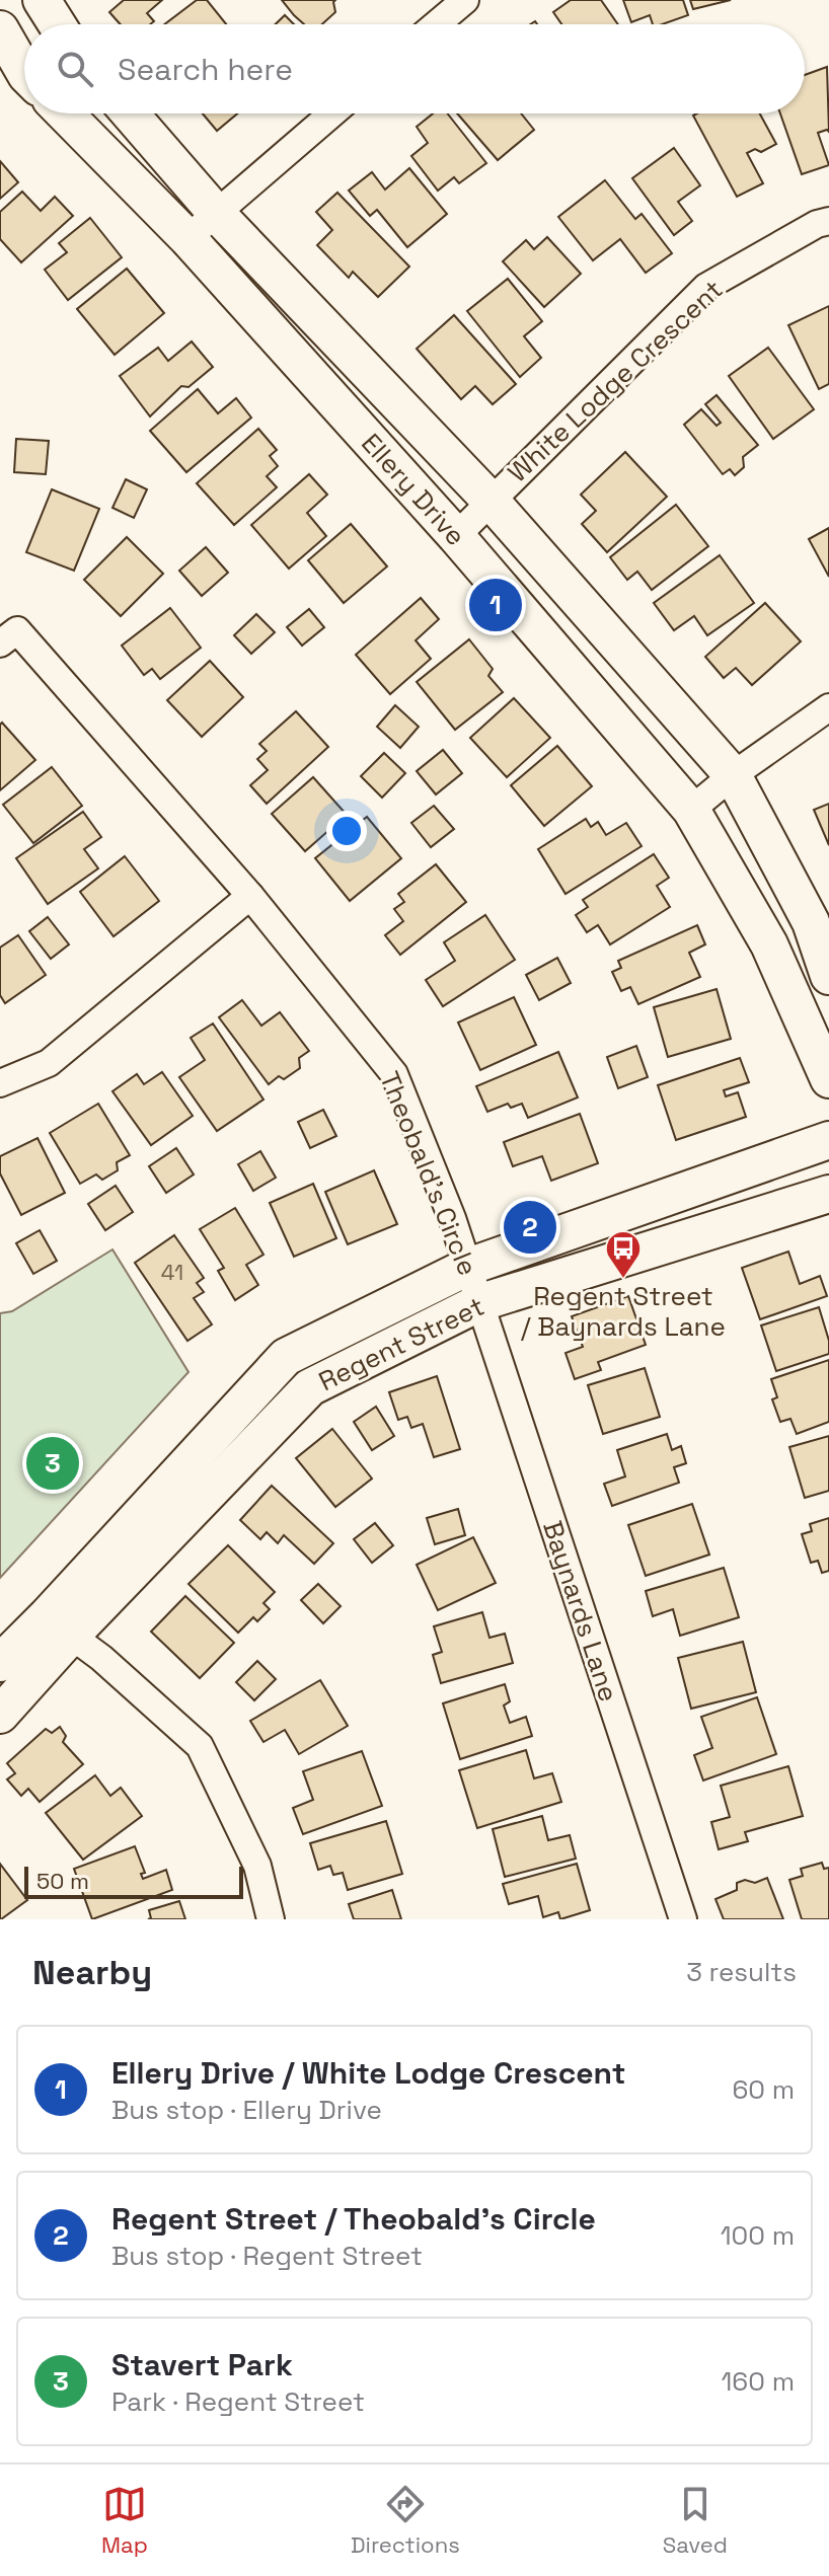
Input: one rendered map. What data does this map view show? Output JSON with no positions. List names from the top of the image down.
{
  "streets": {
    "street": [
      "White Lodge Crescent",
      "Ellery Drive",
      "Theobald's Circle",
      "Regent Street",
      "Baynards Lane"
    ]
  },
  "crossings": [
    ["White Lodge Crescent", "Ellery Drive"],
    ["Theobald's Circle", "Regent Street"],
    ["Theobald's Circle", "Baynards Lane"],
    ["Regent Street", "Baynards Lane"]
  ],
  "places": {
    "bus stop": ["Regent Street / Baynards Lane"]
  },
  "house_numbers": ["41"],
  "scale_bar": "50 m",
  "page": {
    "search": "Search here",
    "pins": ["1", "2", "3"],
    "scale": "50 m",
    "heading": ["Nearby", "3 results"],
    "list": [
      {
        "mark": "1",
        "name": "Ellery Drive / White Lodge Crescent",
        "note": "Bus stop · Ellery Drive",
        "value": "60 m"
      },
      {
        "mark": "2",
        "name": "Regent Street / Theobald's Circle",
        "note": "Bus stop · Regent Street",
        "value": "100 m"
      },
      {
        "mark": "3",
        "name": "Stavert Park",
        "note": "Park · Regent Street",
        "value": "160 m"
      }
    ],
    "nav": ["Map", "Directions", "Saved"]
  }
}
